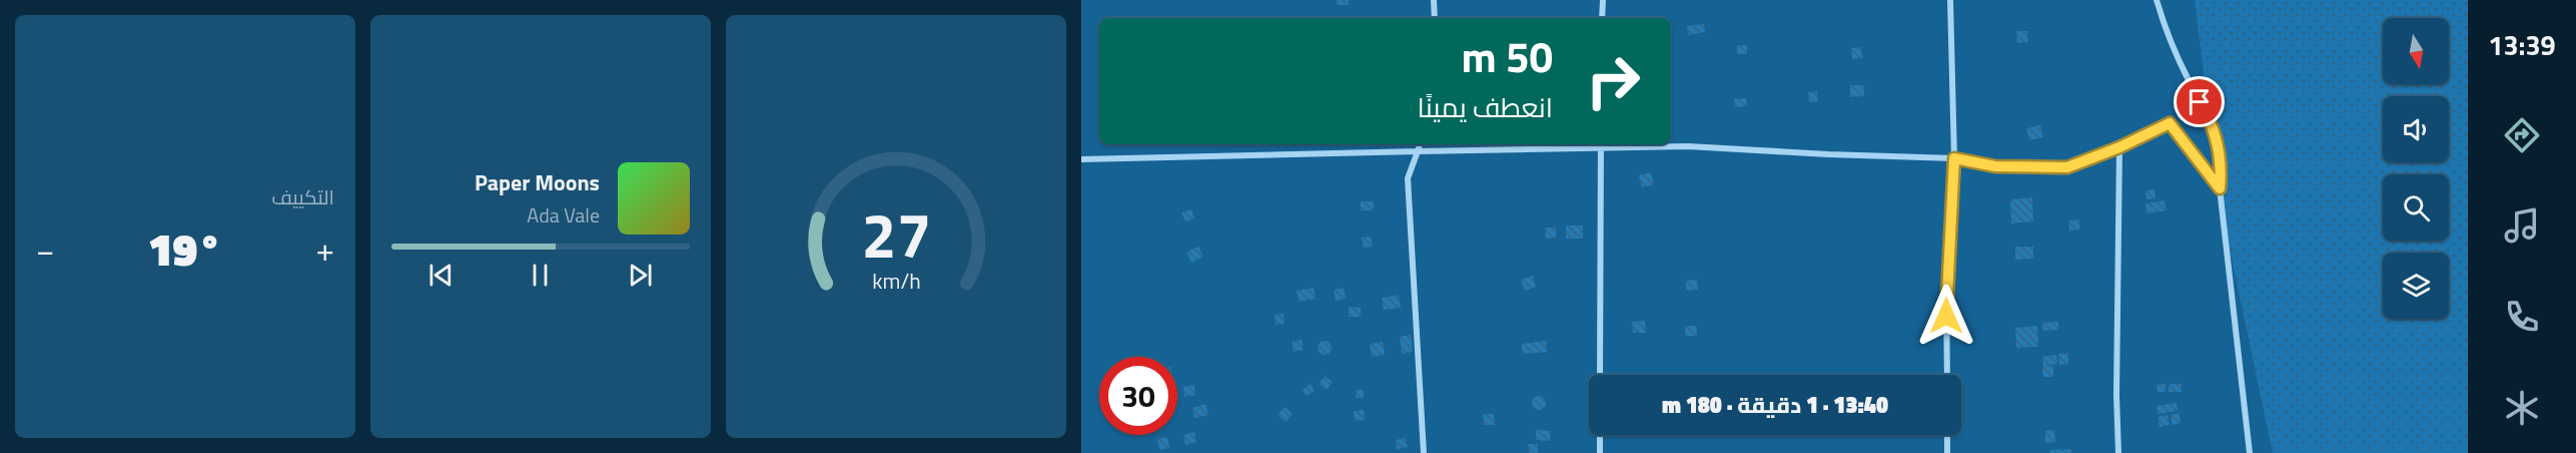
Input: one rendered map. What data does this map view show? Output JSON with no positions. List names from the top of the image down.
{
  "north": "bottom",
  "page": {
    "tabs": "13:39",
    "tile": "التكييف",
    "turn": ["50 m", "انعطف يمينًا"],
    "song": ["Paper Moons", "Ada Vale"],
    "heat": ["−", "19°", "+"],
    "limit": "30",
    "trip": "13:40 · 1 دقيقة · 180 m",
    "gauge": ["27", "km/h"]
  }
}
